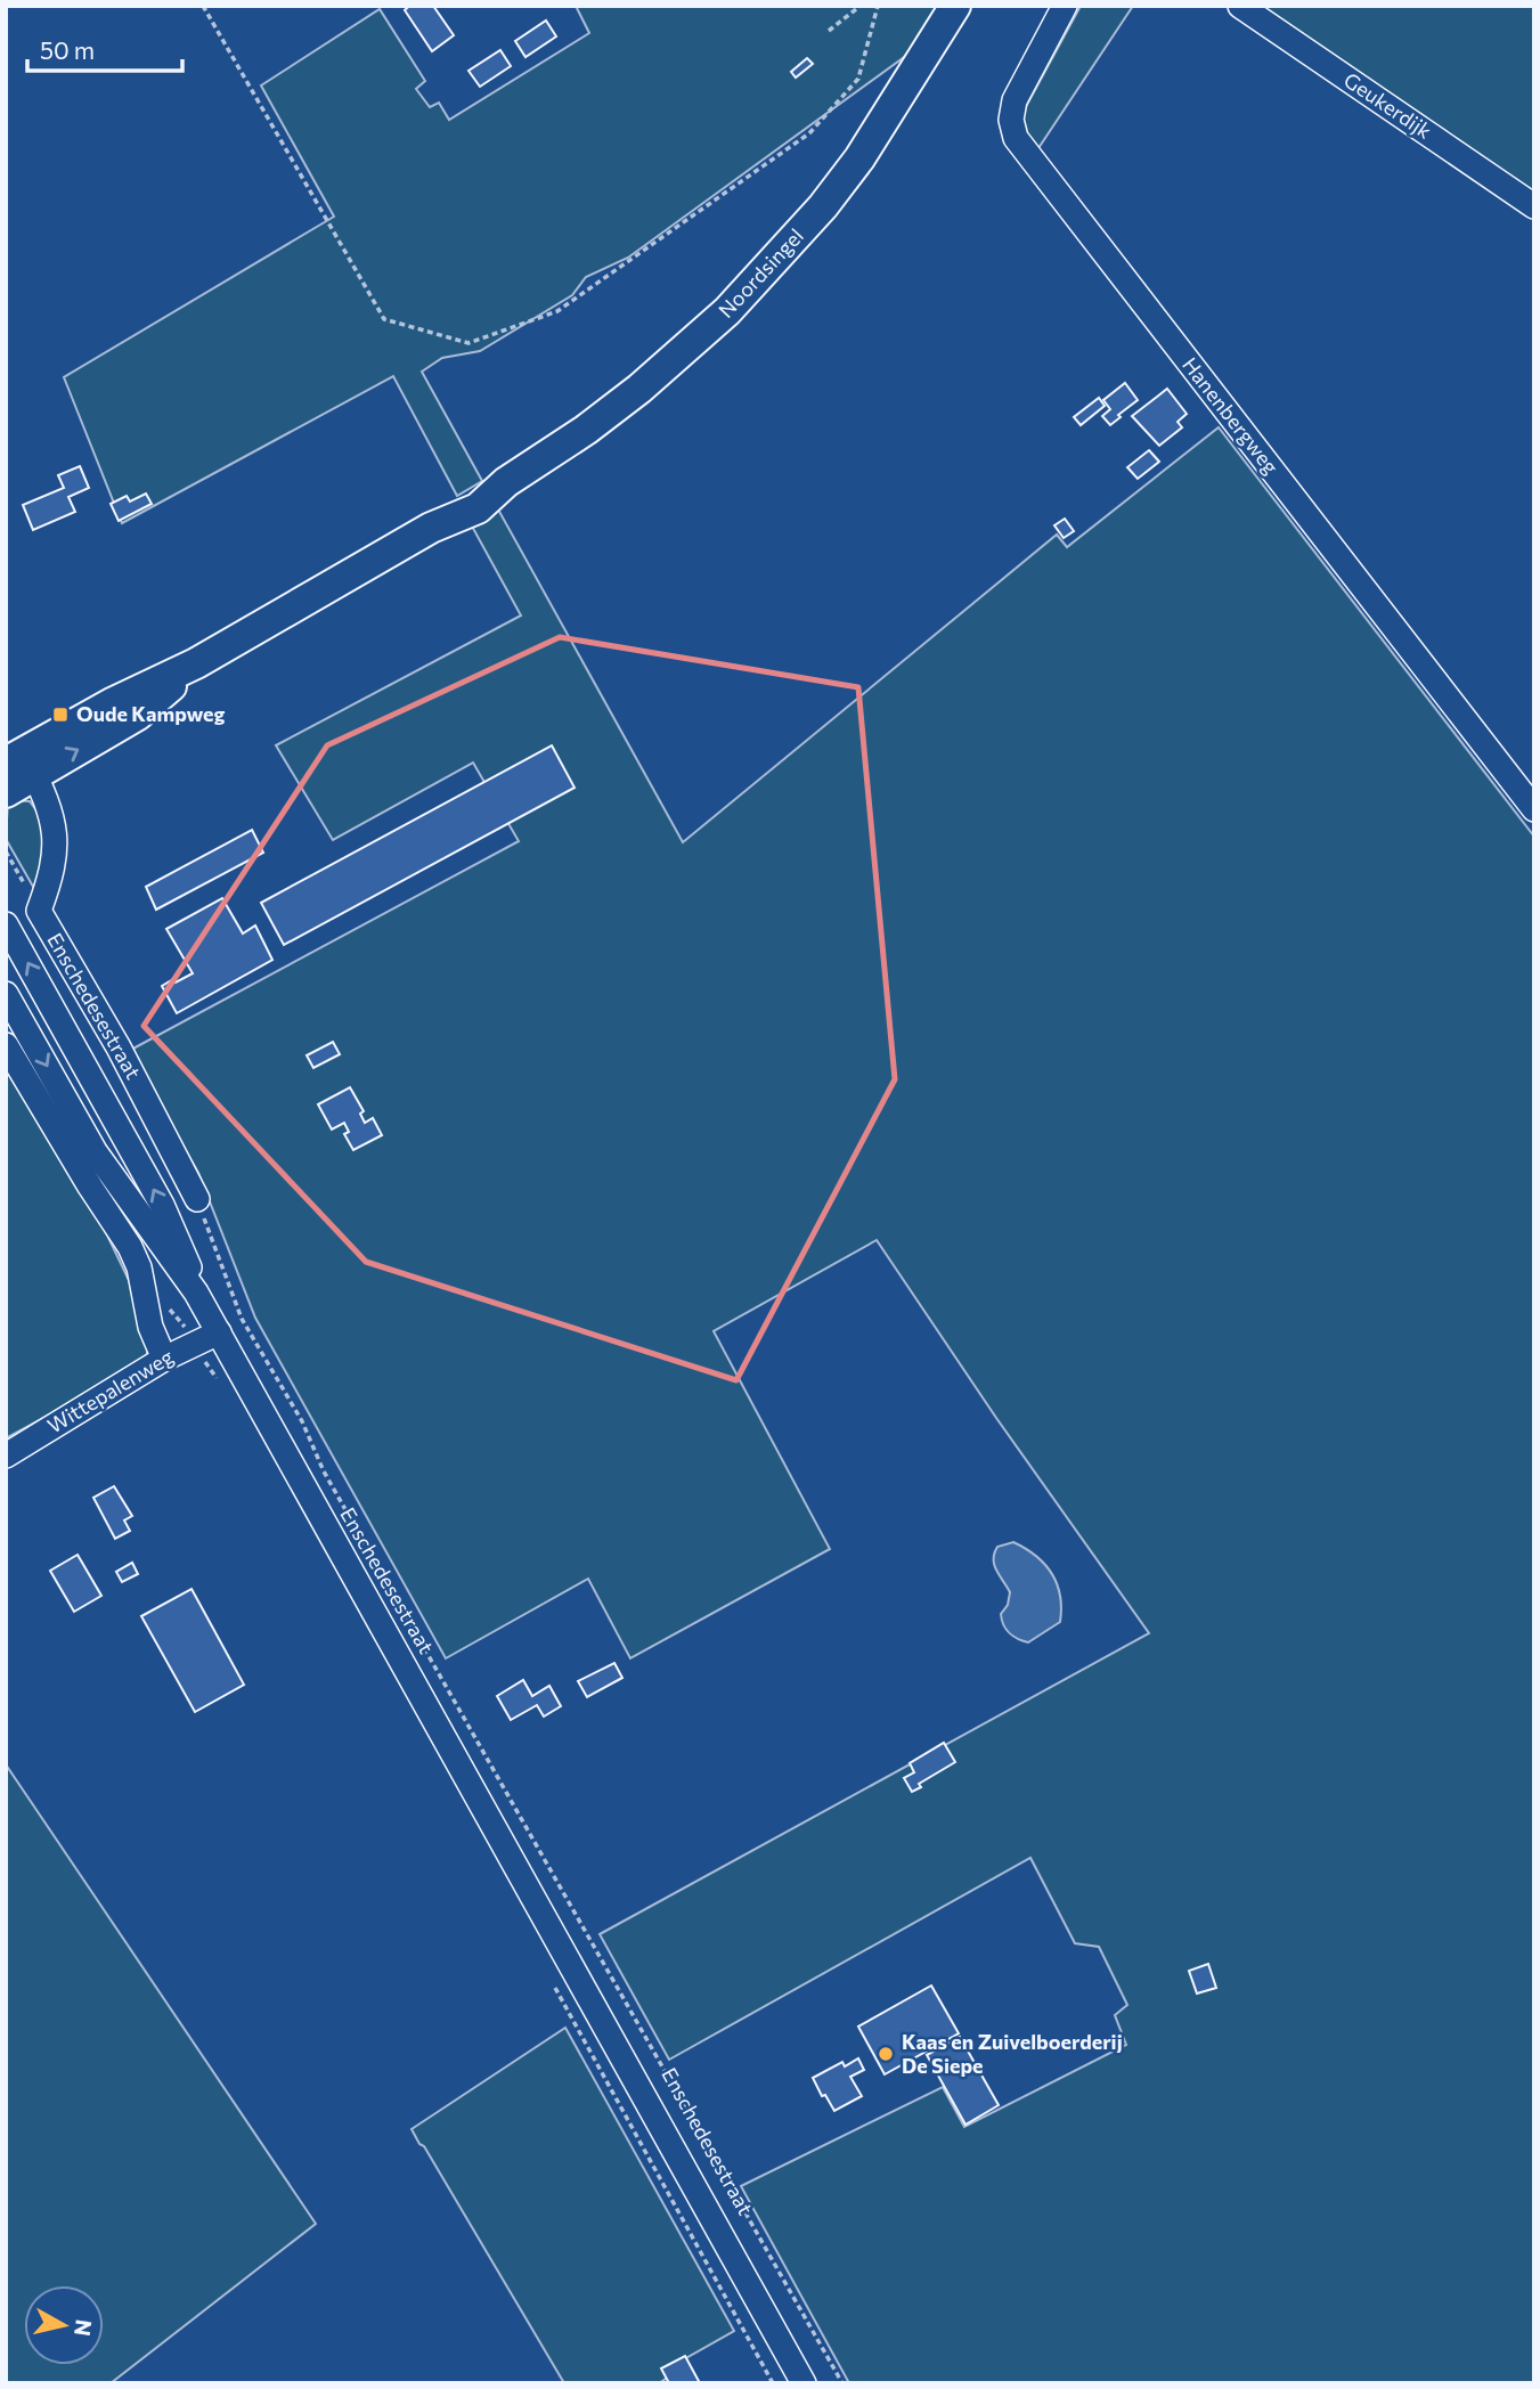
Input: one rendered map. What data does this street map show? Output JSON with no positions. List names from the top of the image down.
{
  "streets": {
    "main road": ["Noordsingel"],
    "street": [
      "Geukerdijk",
      "Hanenbergweg",
      "Enschedesestraat",
      "Wittepalenweg"
    ]
  },
  "crossings": [
    ["Noordsingel", "Enschedesestraat"],
    ["Enschedesestraat", "Wittepalenweg"]
  ],
  "places": {
    "transit": ["Oude Kampweg"],
    "other": ["Kaas en Zuivelboerderij De Siepe"]
  },
  "scale_bar": "50 m",
  "north": "right"
}
